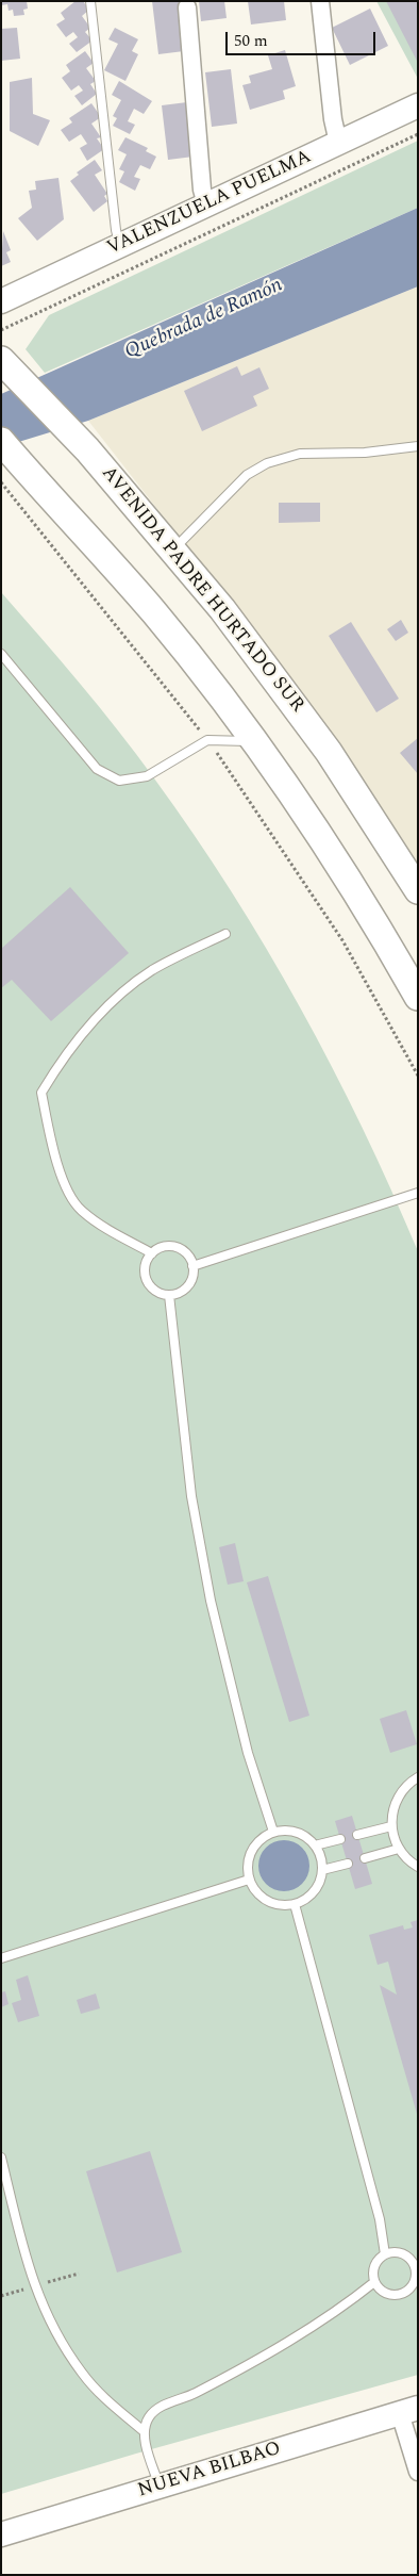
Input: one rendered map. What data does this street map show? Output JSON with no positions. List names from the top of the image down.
{
  "streets": {
    "main road": ["VALENZUELA PUELMA", "AVENIDA PADRE HURTADO SUR", "NUEVA BILBAO"]
  },
  "water": ["Quebrada de Ramón"],
  "scale_bar": "50 m"
}
